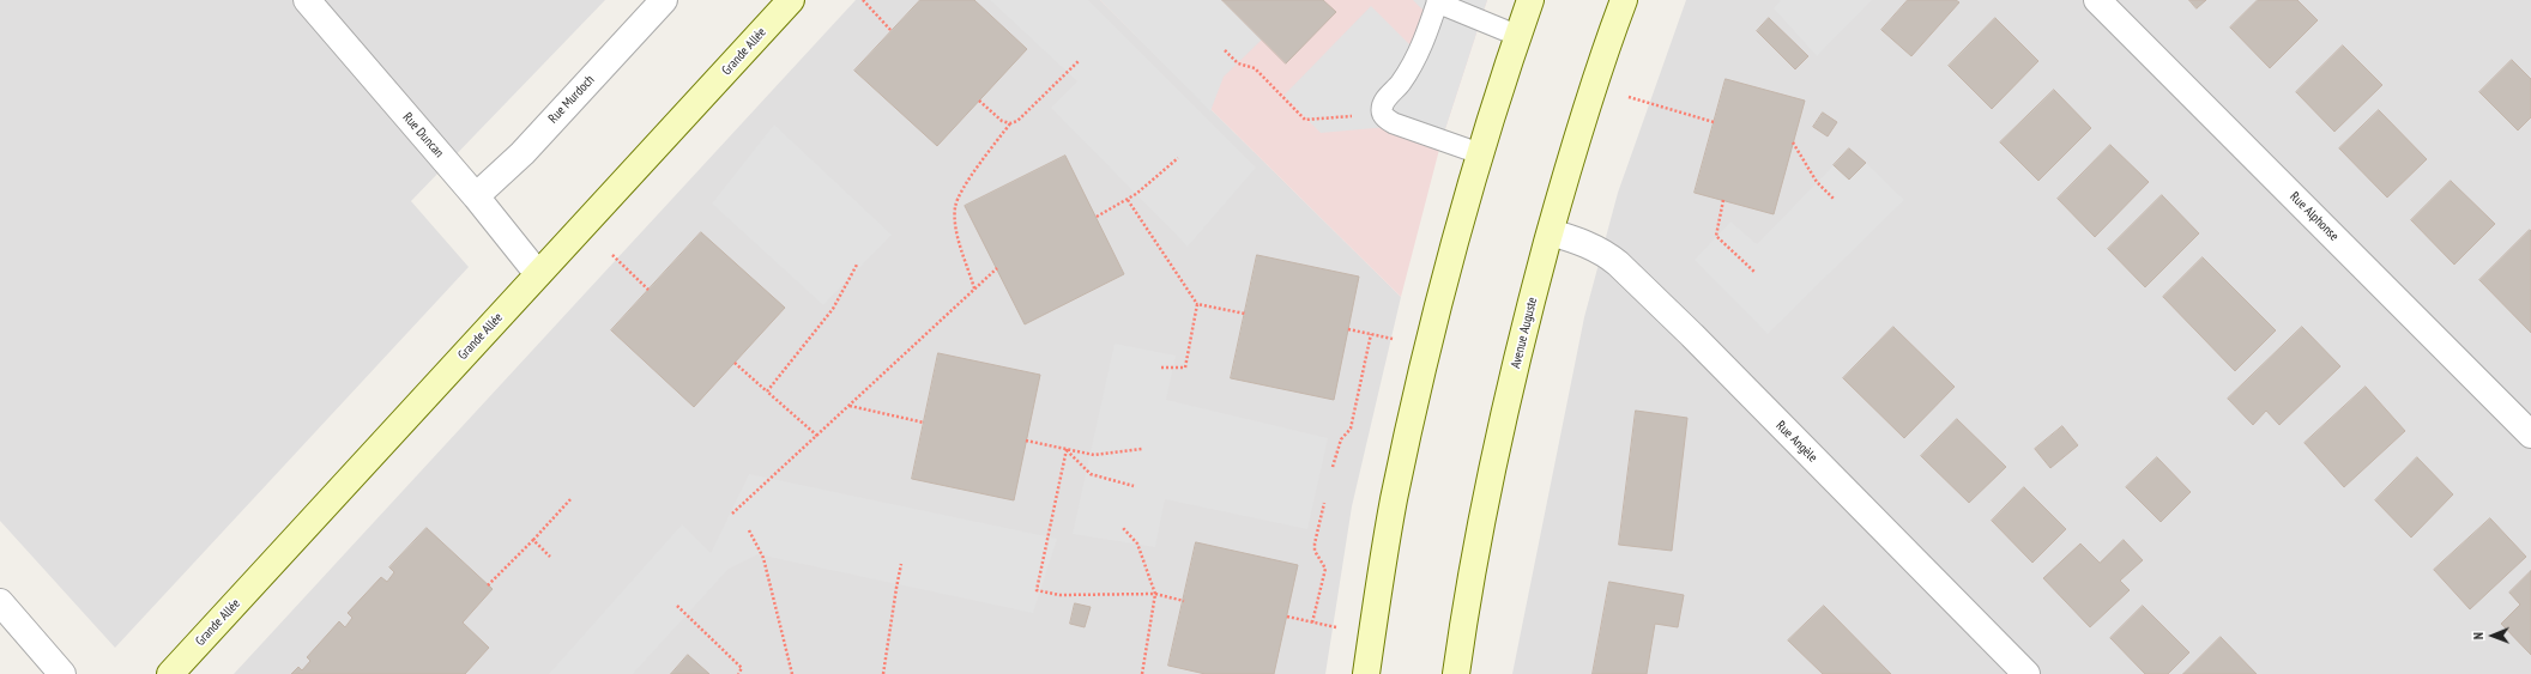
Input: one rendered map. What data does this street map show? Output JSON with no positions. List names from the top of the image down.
{
  "streets": {
    "main road": ["Grande Allée", "Avenue Auguste"],
    "street": [
      "Rue Murdoch",
      "Rue Duncan",
      "Rue Alphonse",
      "Rue Angèle"
    ]
  },
  "crossings": [
    ["Grande Allée", "Rue Duncan"],
    ["Rue Murdoch", "Rue Duncan"],
    ["Avenue Auguste", "Rue Angèle"]
  ],
  "north": "left"
}
